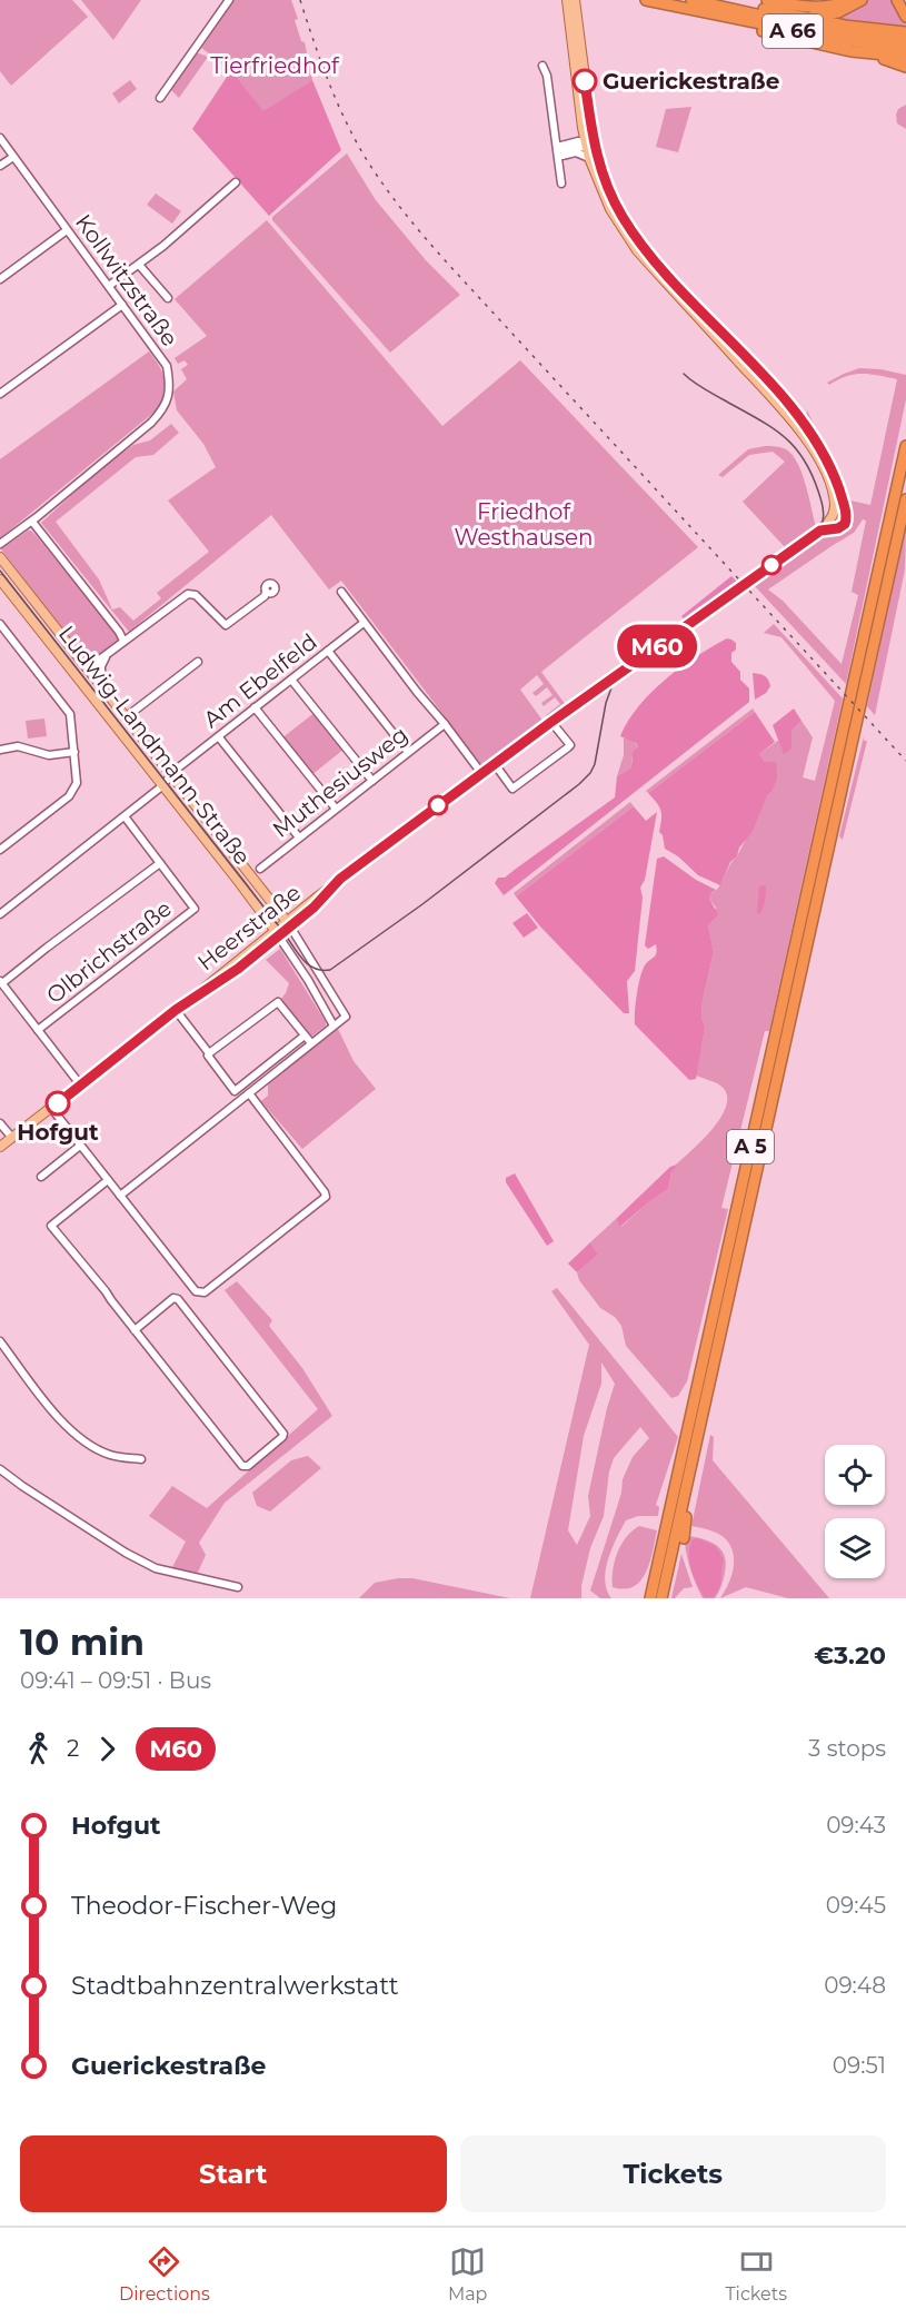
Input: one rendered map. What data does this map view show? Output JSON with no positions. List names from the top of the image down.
{
  "streets": {
    "highway": ["A 66", "A 5"],
    "main road": ["Ludwig-Landmann-Straße", "Heerstraße"],
    "street": [
      "Kollwitzstraße",
      "Am Ebelfeld",
      "Muthesiusweg",
      "Olbrichstraße"
    ]
  },
  "crossings": [
    ["Am Ebelfeld", "Ludwig-Landmann-Straße"],
    ["Am Ebelfeld", "Olbrichstraße"],
    ["Ludwig-Landmann-Straße", "Muthesiusweg"],
    ["Ludwig-Landmann-Straße", "Heerstraße"]
  ],
  "parks": ["Tierfriedhof", "Friedhof Westhausen"],
  "places": ["Guerickestraße", "Hofgut"],
  "lines": ["bus line M60"],
  "page": {
    "on_map": "M60",
    "heading": ["10 min", "09:41 – 09:51 · Bus", "€3.20"],
    "legs": ["2", "M60", "3 stops"],
    "list": [
      {
        "name": "Hofgut",
        "value": "09:43"
      },
      {
        "name": "Theodor-Fischer-Weg",
        "value": "09:45"
      },
      {
        "name": "Stadtbahnzentralwerkstatt",
        "value": "09:48"
      },
      {
        "name": "Guerickestraße",
        "value": "09:51"
      }
    ],
    "buttons": ["Start", "Tickets"],
    "tabs": ["Directions", "Map", "Tickets"]
  }
}
